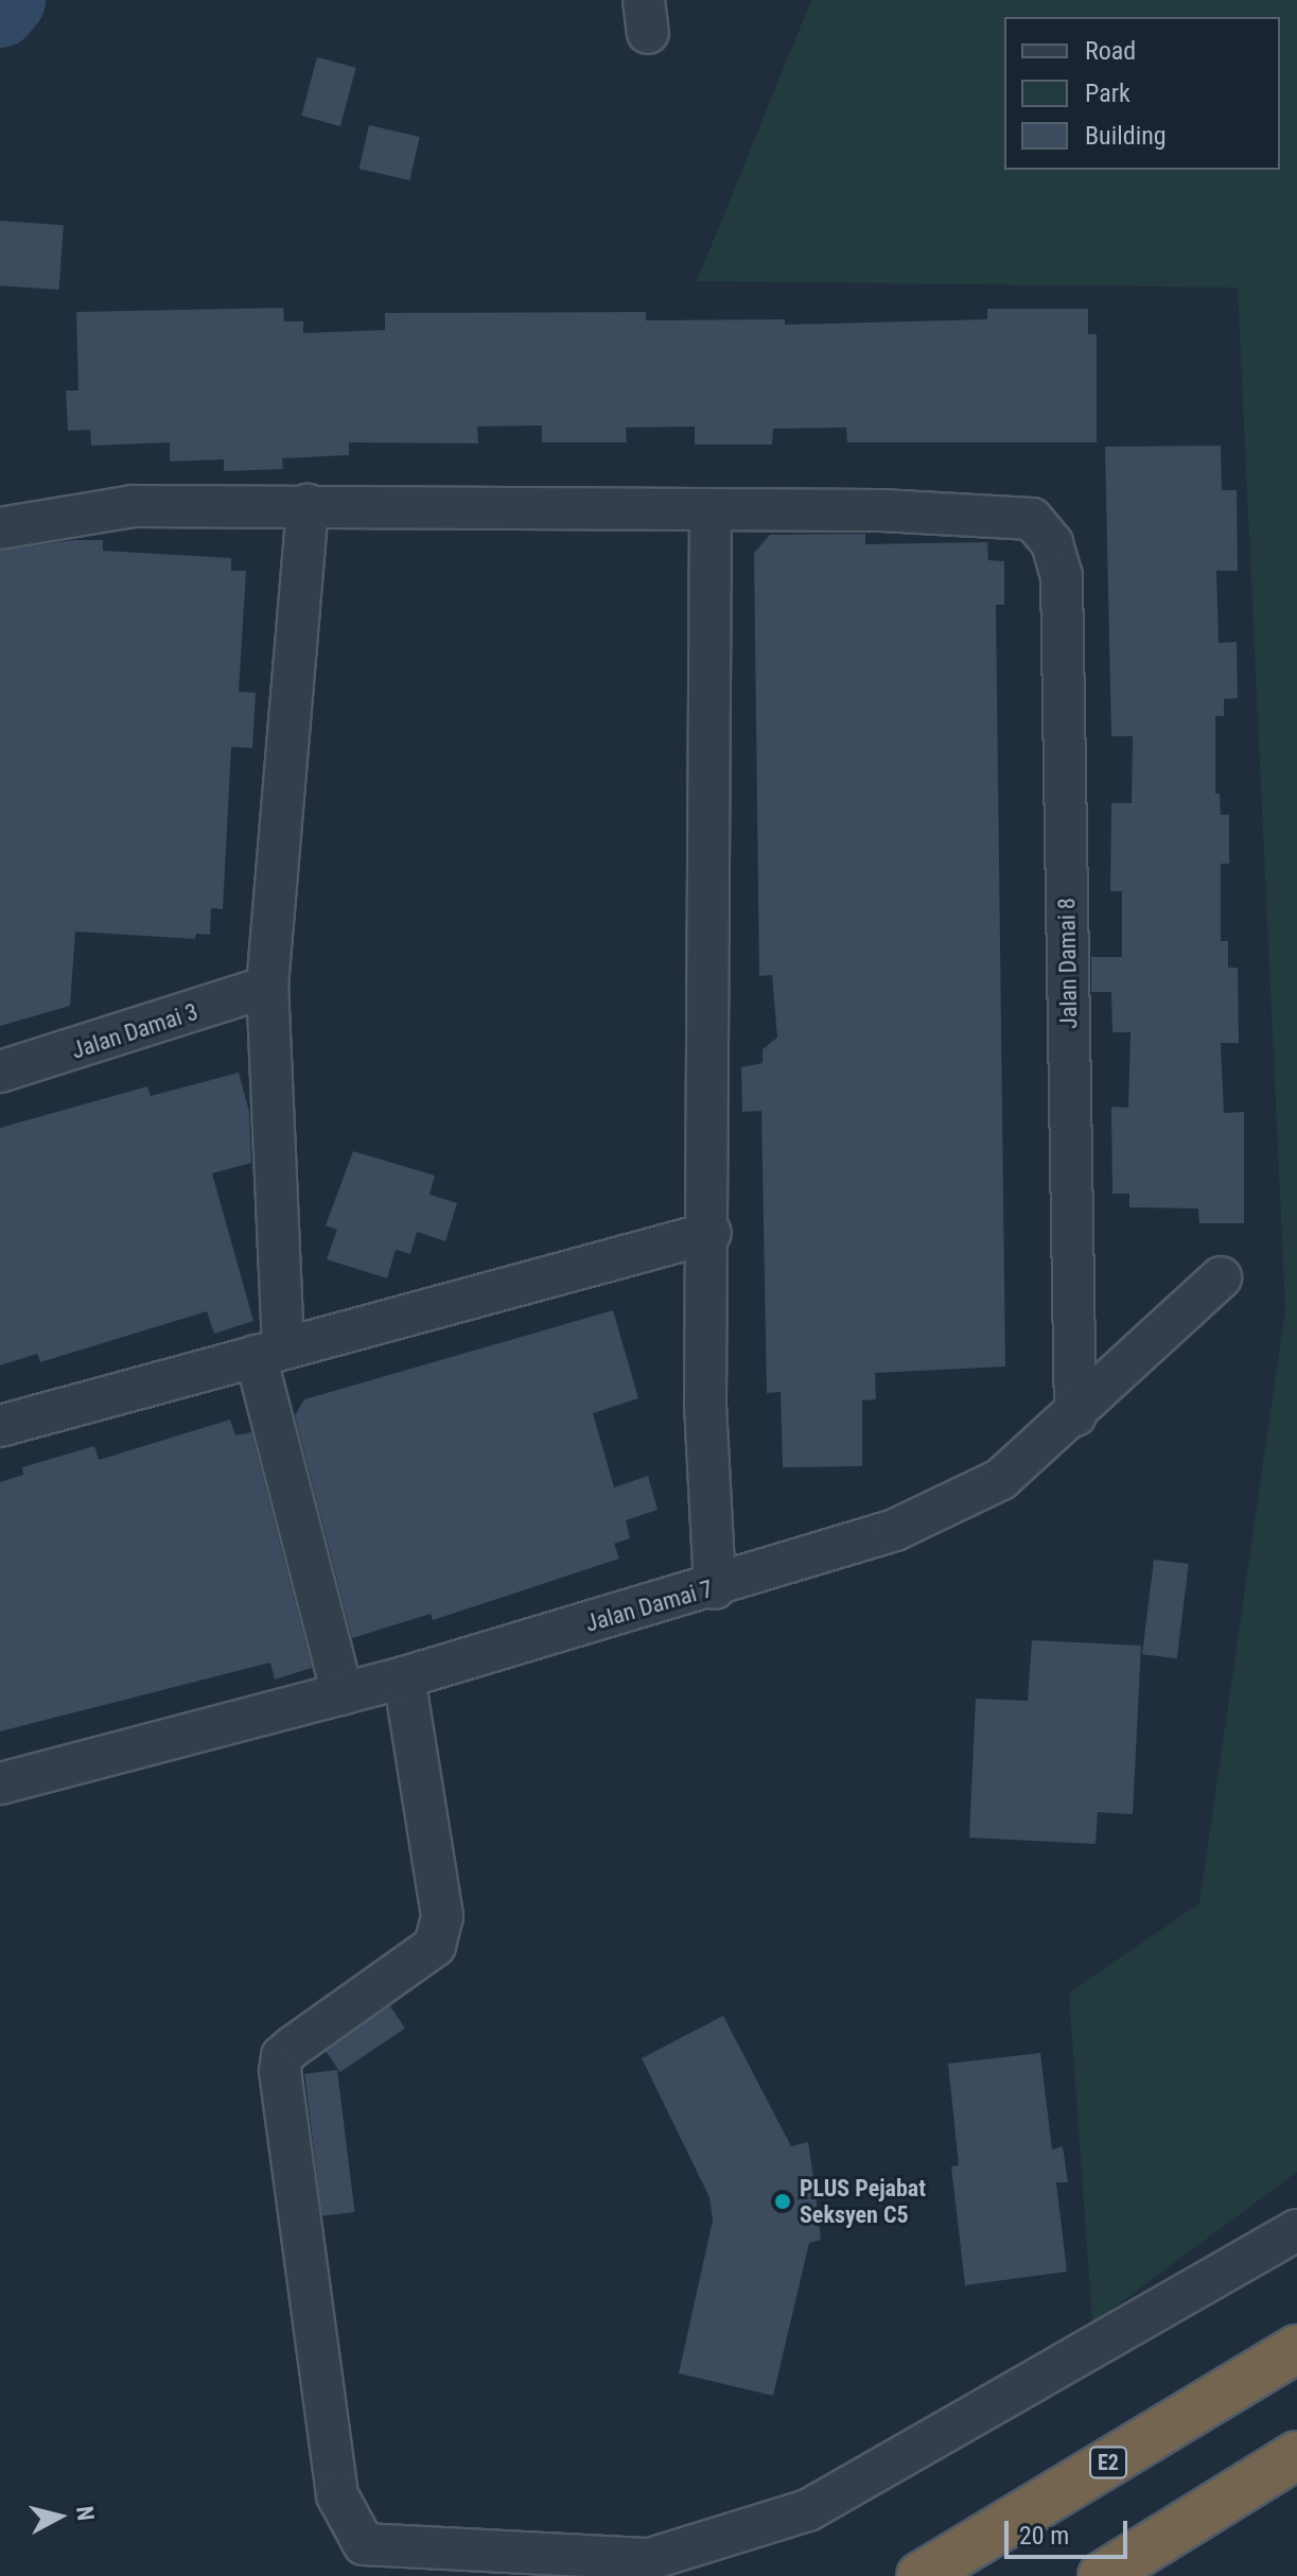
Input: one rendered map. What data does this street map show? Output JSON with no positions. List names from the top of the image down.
{
  "streets": {
    "highway": ["E2"],
    "street": ["Jalan Damai 8", "Jalan Damai 3", "Jalan Damai 7"]
  },
  "crossings": [
    ["Jalan Damai 8", "Jalan Damai 7"]
  ],
  "places": ["PLUS Pejabat Seksyen C5"],
  "legend": ["Road", "Park", "Building"],
  "scale_bar": "20 m",
  "north": "right"
}
